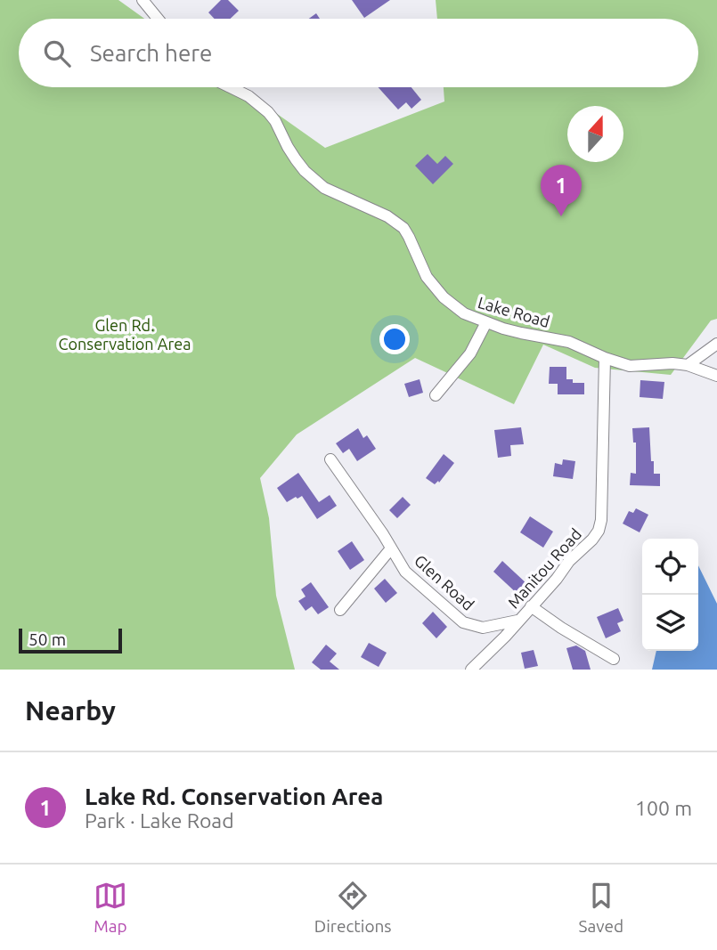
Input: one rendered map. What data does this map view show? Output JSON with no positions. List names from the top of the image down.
{
  "streets": {
    "street": ["Lake Road", "Manitou Road", "Glen Road"]
  },
  "crossings": [
    ["Lake Road", "Manitou Road"],
    ["Manitou Road", "Glen Road"]
  ],
  "parks": ["Glen Rd. Conservation Area"],
  "scale_bar": "50 m",
  "north": "top",
  "page": {
    "search": "Search here",
    "pins": "1",
    "scale": "50 m",
    "heading": "Nearby",
    "list": [
      {
        "mark": "1",
        "name": "Lake Rd. Conservation Area",
        "note": "Park · Lake Road",
        "value": "100 m"
      }
    ],
    "nav": ["Map", "Directions", "Saved"]
  }
}
